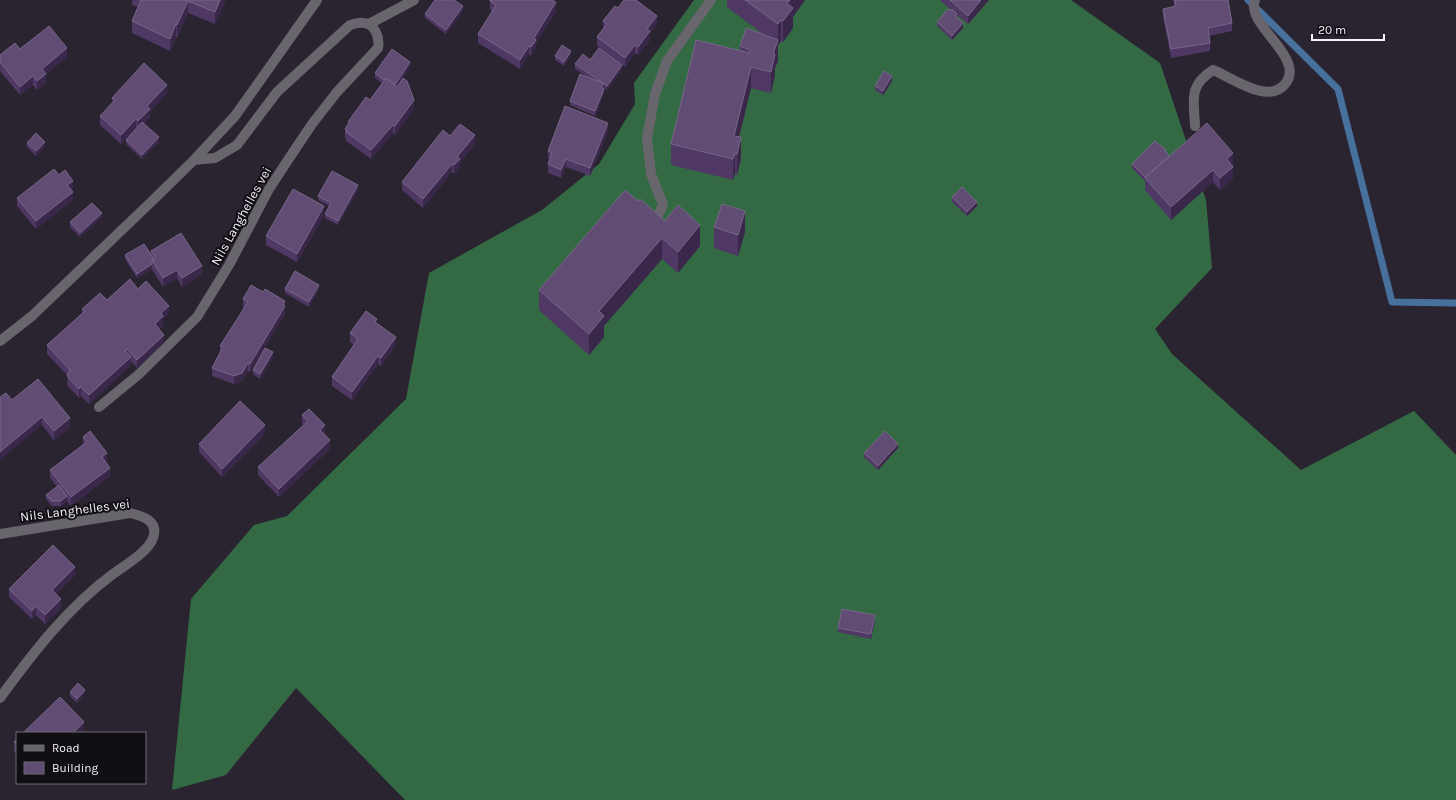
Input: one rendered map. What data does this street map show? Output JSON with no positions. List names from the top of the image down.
{
  "streets": {
    "street": ["Nils Langhelles vei"]
  },
  "legend": ["Road", "Building"],
  "scale_bar": "20 m"
}
